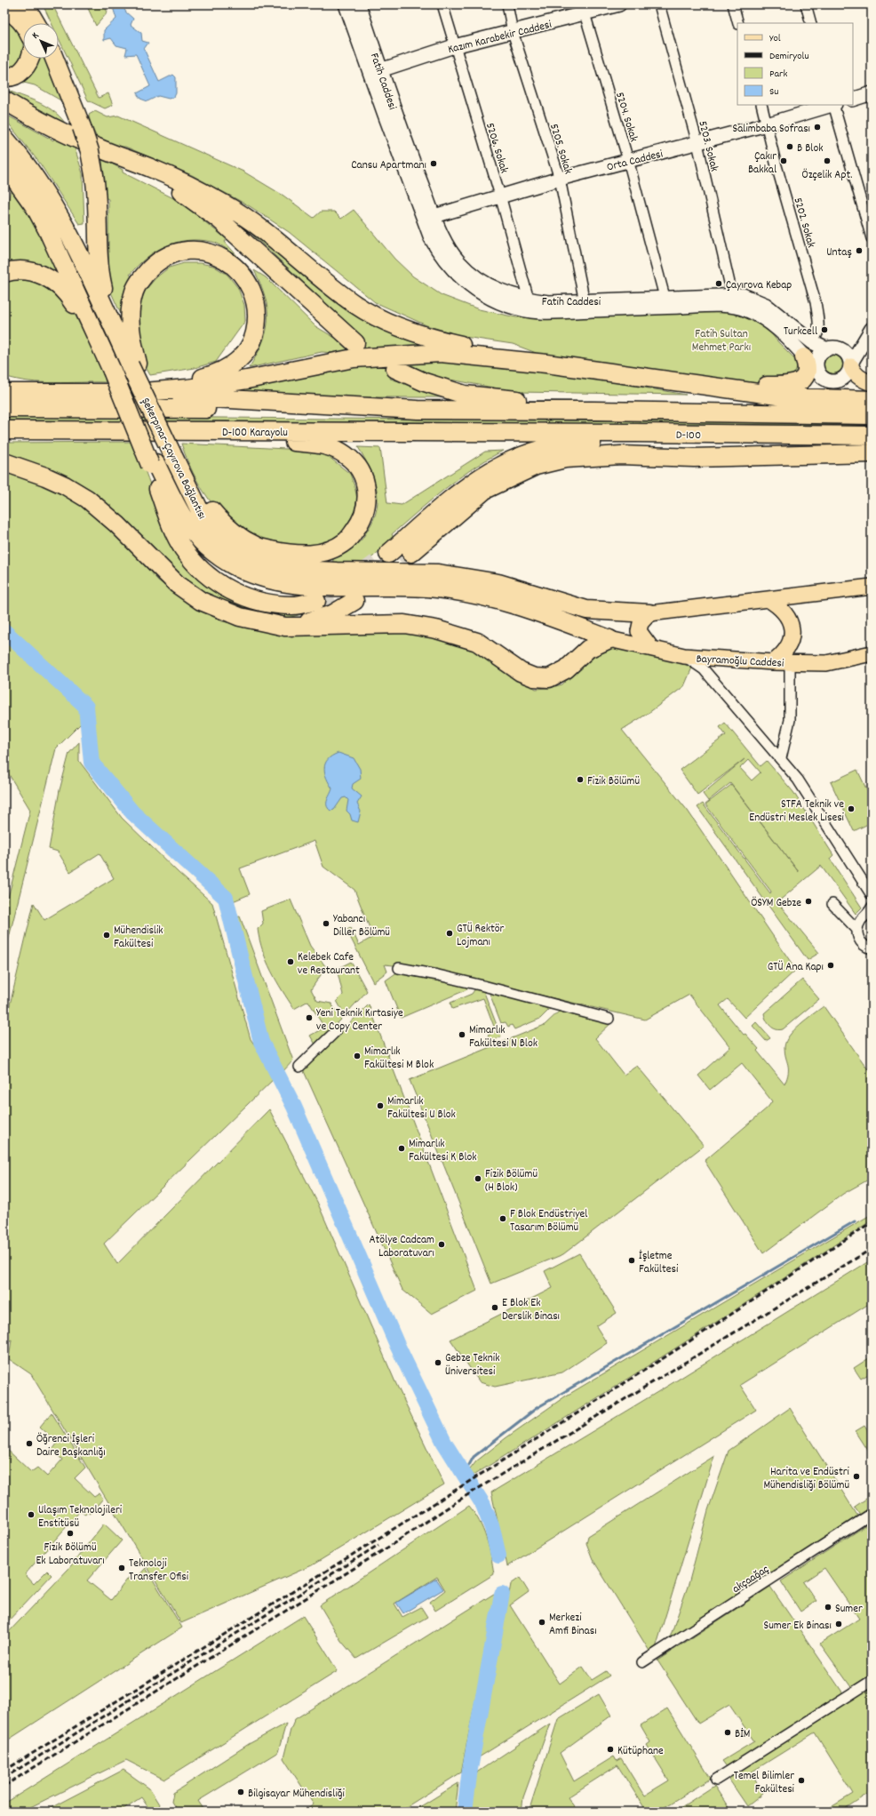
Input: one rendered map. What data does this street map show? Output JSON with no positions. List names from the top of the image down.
{
  "streets": {
    "highway": ["D-100 Karayolu", "D-100", "Şekerpınar-Çayırova Bağlantısı"],
    "main road": ["Bayramoğlu Caddesi"],
    "street": [
      "Kazım Karabekir Caddesi",
      "Fatih Caddesi",
      "5204. Sokak",
      "5203. Sokak",
      "5206. Sokak",
      "5205. Sokak",
      "Orta Caddesi",
      "5202. Sokak",
      "akçaağaç"
    ]
  },
  "crossings": [
    ["Kazım Karabekir Caddesi", "Fatih Caddesi"],
    ["Kazım Karabekir Caddesi", "5204. Sokak"],
    ["Kazım Karabekir Caddesi", "5206. Sokak"],
    ["Kazım Karabekir Caddesi", "5205. Sokak"],
    ["Fatih Caddesi", "5204. Sokak"],
    ["Fatih Caddesi", "5203. Sokak"],
    ["Fatih Caddesi", "5206. Sokak"],
    ["Fatih Caddesi", "5205. Sokak"],
    ["Fatih Caddesi", "Orta Caddesi"],
    ["5204. Sokak", "Orta Caddesi"],
    ["5203. Sokak", "Orta Caddesi"],
    ["5206. Sokak", "Orta Caddesi"],
    ["5205. Sokak", "Orta Caddesi"],
    ["Orta Caddesi", "5202. Sokak"],
    ["D-100 Karayolu", "D-100"],
    ["Şekerpınar-Çayırova Bağlantısı", "Bayramoğlu Caddesi"]
  ],
  "parks": ["Fatih Sultan Mehmet Parkı"],
  "places": [
    "Salimbaba Sofrası",
    "B Blok",
    "Çakır Bakkal",
    "Özçelik Apt.",
    "Cansu Apartmanı",
    "Untaş",
    "Çayırova Kebap",
    "Turkcell",
    "Fizik Bölümü",
    "STFA Teknik ve Endüstri Meslek Lisesi",
    "ÖSYM Gebze",
    "Yabancı Diller Bölümü",
    "GTÜ Rektör Lojmanı",
    "Mühendislik Fakültesi",
    "Kelebek Cafe ve Restaurant",
    "GTÜ Ana Kapı",
    "Yeni Teknik Kırtasiye ve Copy Center",
    "Mimarlık Fakültesi N Blok",
    "Mimarlık Fakültesi M Blok",
    "Mimarlık Fakültesi U Blok",
    "Mimarlık Fakültesi K Blok",
    "Fizik Bölümü (H Blok)",
    "F Blok Endüstriyel Tasarım Bölümü",
    "Atölye Cadcam Laboratuvarı",
    "İşletme Fakültesi",
    "E Blok Ek Derslik Binası",
    "Gebze Teknik Üniversitesi",
    "Öğrenci İşleri Daire Başkanlığı",
    "Harita ve Endüstri Mühendisliği Bölümü",
    "Ulaşım Teknolojileri Enstitüsü",
    "Fizik Bölümü Ek Laboratuvarı",
    "Teknoloji Transfer Ofisi",
    "Sumer",
    "Merkezi Amfi Binası",
    "Sumer Ek Binası",
    "BİM",
    "Kütüphane",
    "Temel Bilimler Fakültesi",
    "Bilgisayar Mühendisliği"
  ],
  "legend": [
    "Yol",
    "Demiryolu",
    "Park",
    "Su"
  ],
  "north": "top left"
}
